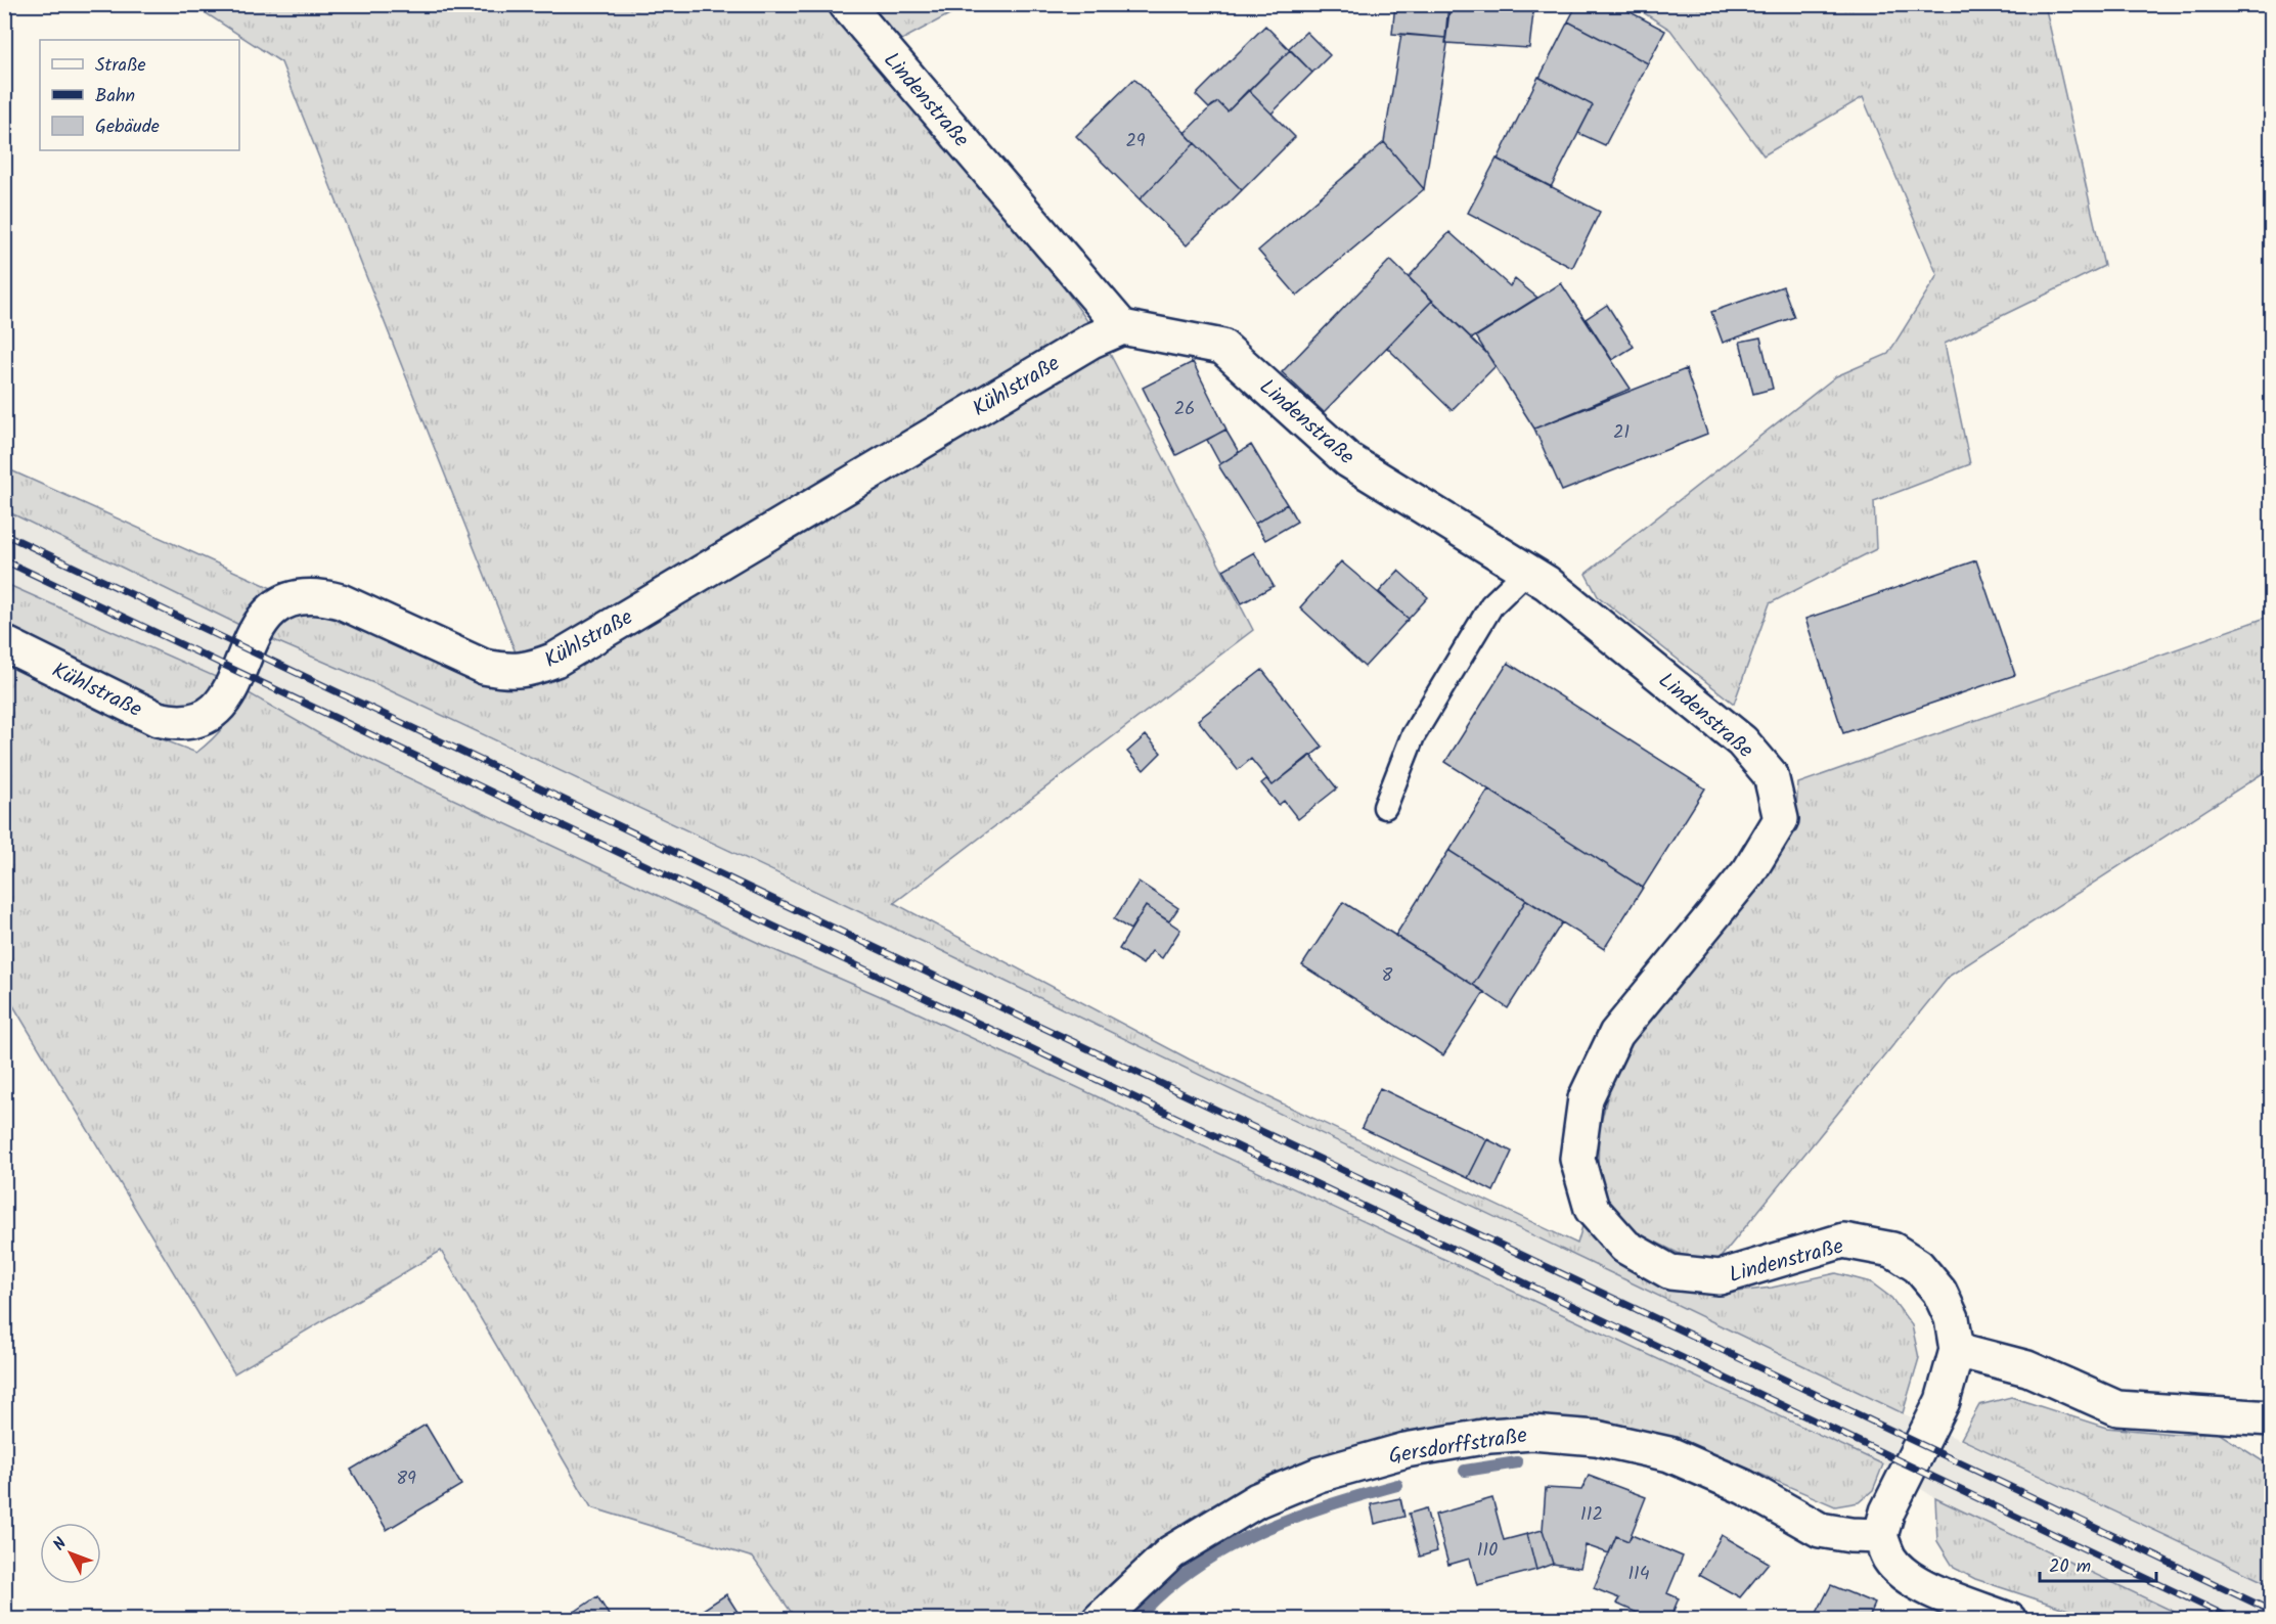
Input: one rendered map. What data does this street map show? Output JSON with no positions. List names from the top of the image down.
{
  "streets": {
    "street": ["Lindenstraße", "Kühlstraße", "Gersdorffstraße"]
  },
  "crossings": [
    ["Lindenstraße", "Kühlstraße"],
    ["Lindenstraße", "Gersdorffstraße"]
  ],
  "house_numbers": [
    "29",
    "26",
    "21",
    "8",
    "89",
    "112",
    "110",
    "114"
  ],
  "legend": ["Straße", "Bahn", "Gebäude"],
  "scale_bar": "20 m",
  "north": "top left"
}
